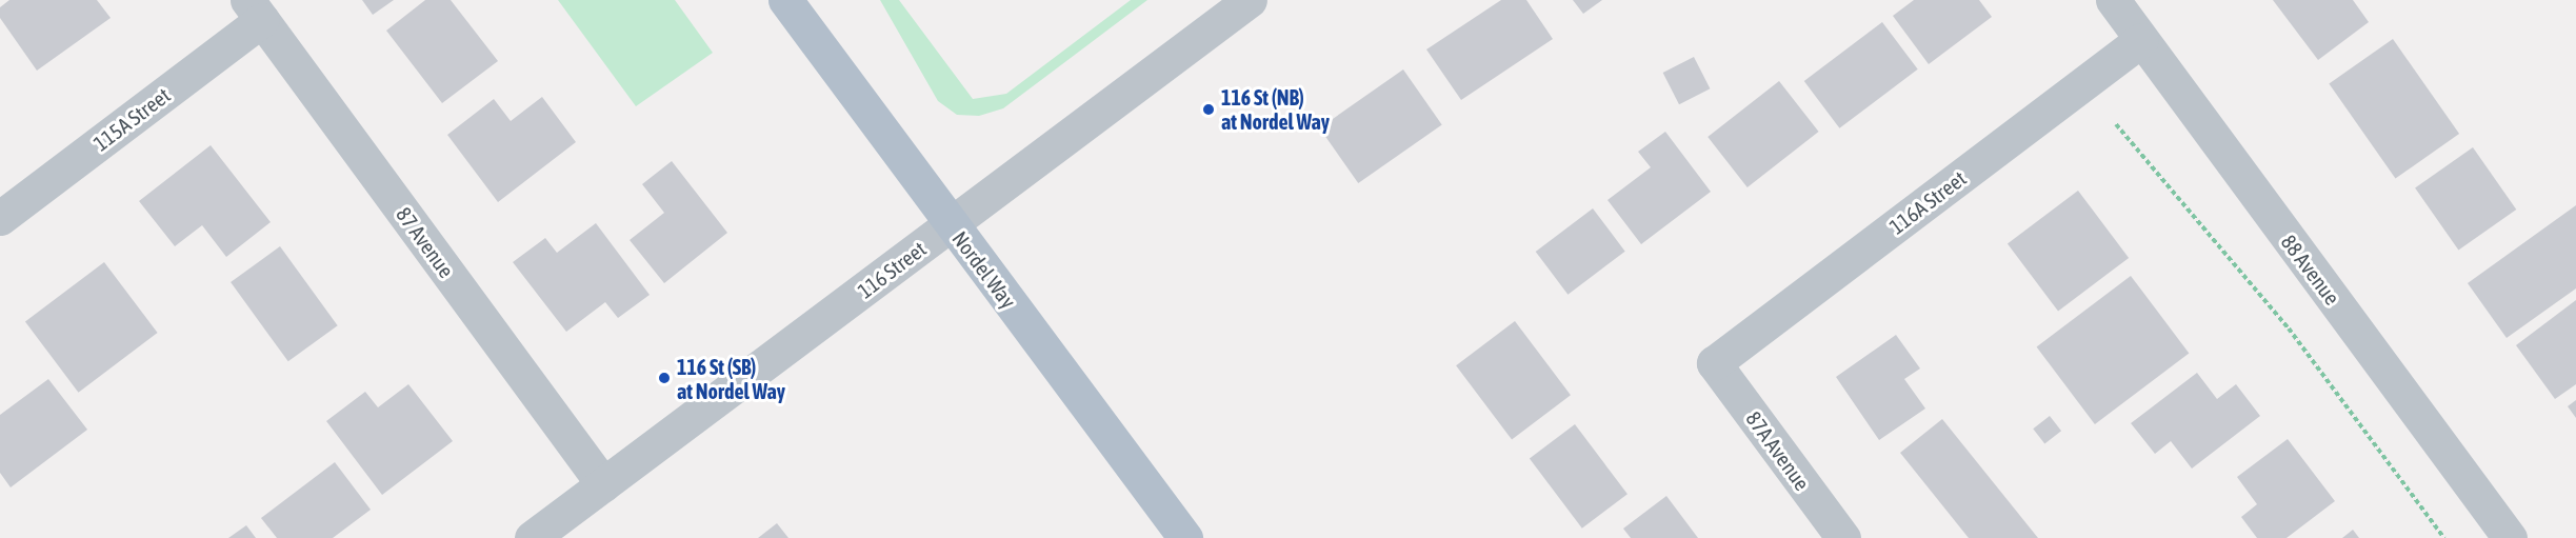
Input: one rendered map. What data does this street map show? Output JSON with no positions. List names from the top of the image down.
{
  "streets": {
    "main road": ["Nordel Way"],
    "street": [
      "115A Street",
      "116A Street",
      "87 Avenue",
      "116 Street",
      "88 Avenue",
      "87A Avenue"
    ]
  },
  "crossings": [
    ["115A Street", "87 Avenue"],
    ["116A Street", "88 Avenue"],
    ["116A Street", "87A Avenue"],
    ["87 Avenue", "116 Street"],
    ["116 Street", "Nordel Way"]
  ],
  "places": ["116 St (NB) at Nordel Way", "116 St (SB) at Nordel Way"]
}
